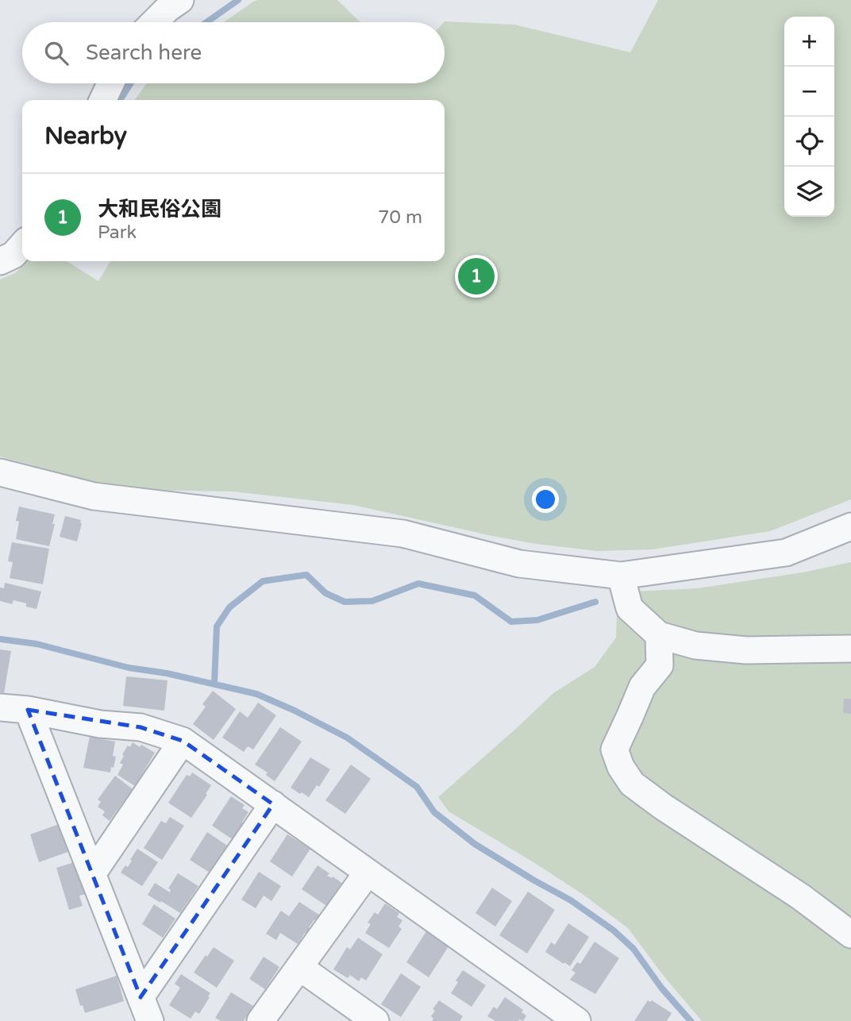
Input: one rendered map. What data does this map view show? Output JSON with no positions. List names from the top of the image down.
{
  "page": {
    "map_buttons": ["+", "−"],
    "search": "Search here",
    "heading": "Nearby",
    "list": [
      {
        "mark": "1",
        "name": "大和民俗公園",
        "note": "Park",
        "value": "70 m"
      }
    ],
    "pins": "1"
  }
}
